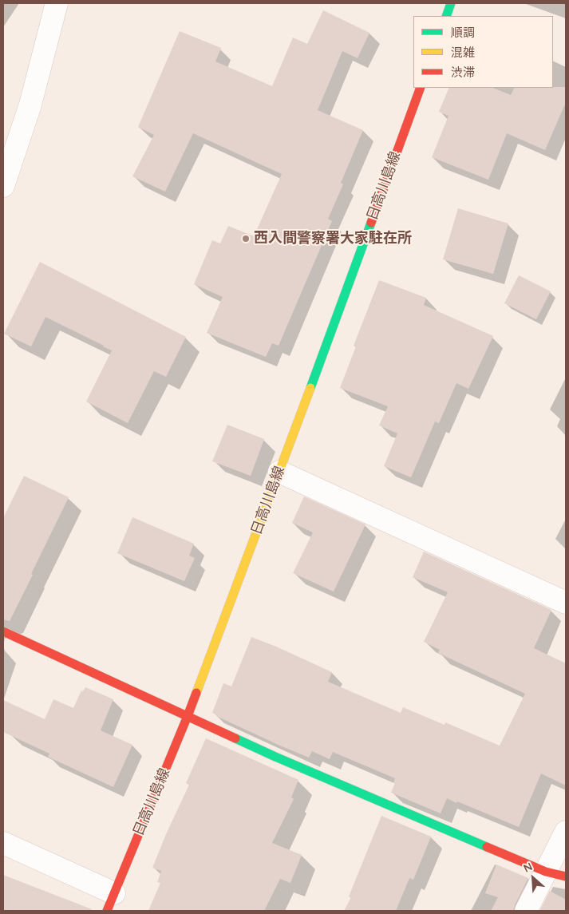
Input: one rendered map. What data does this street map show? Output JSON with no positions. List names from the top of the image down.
{
  "streets": {
    "main road": ["日高川島線"]
  },
  "places": ["西入間警察署大家駐在所"],
  "legend": ["順調", "混雑", "渋滞"],
  "north": "top left"
}
